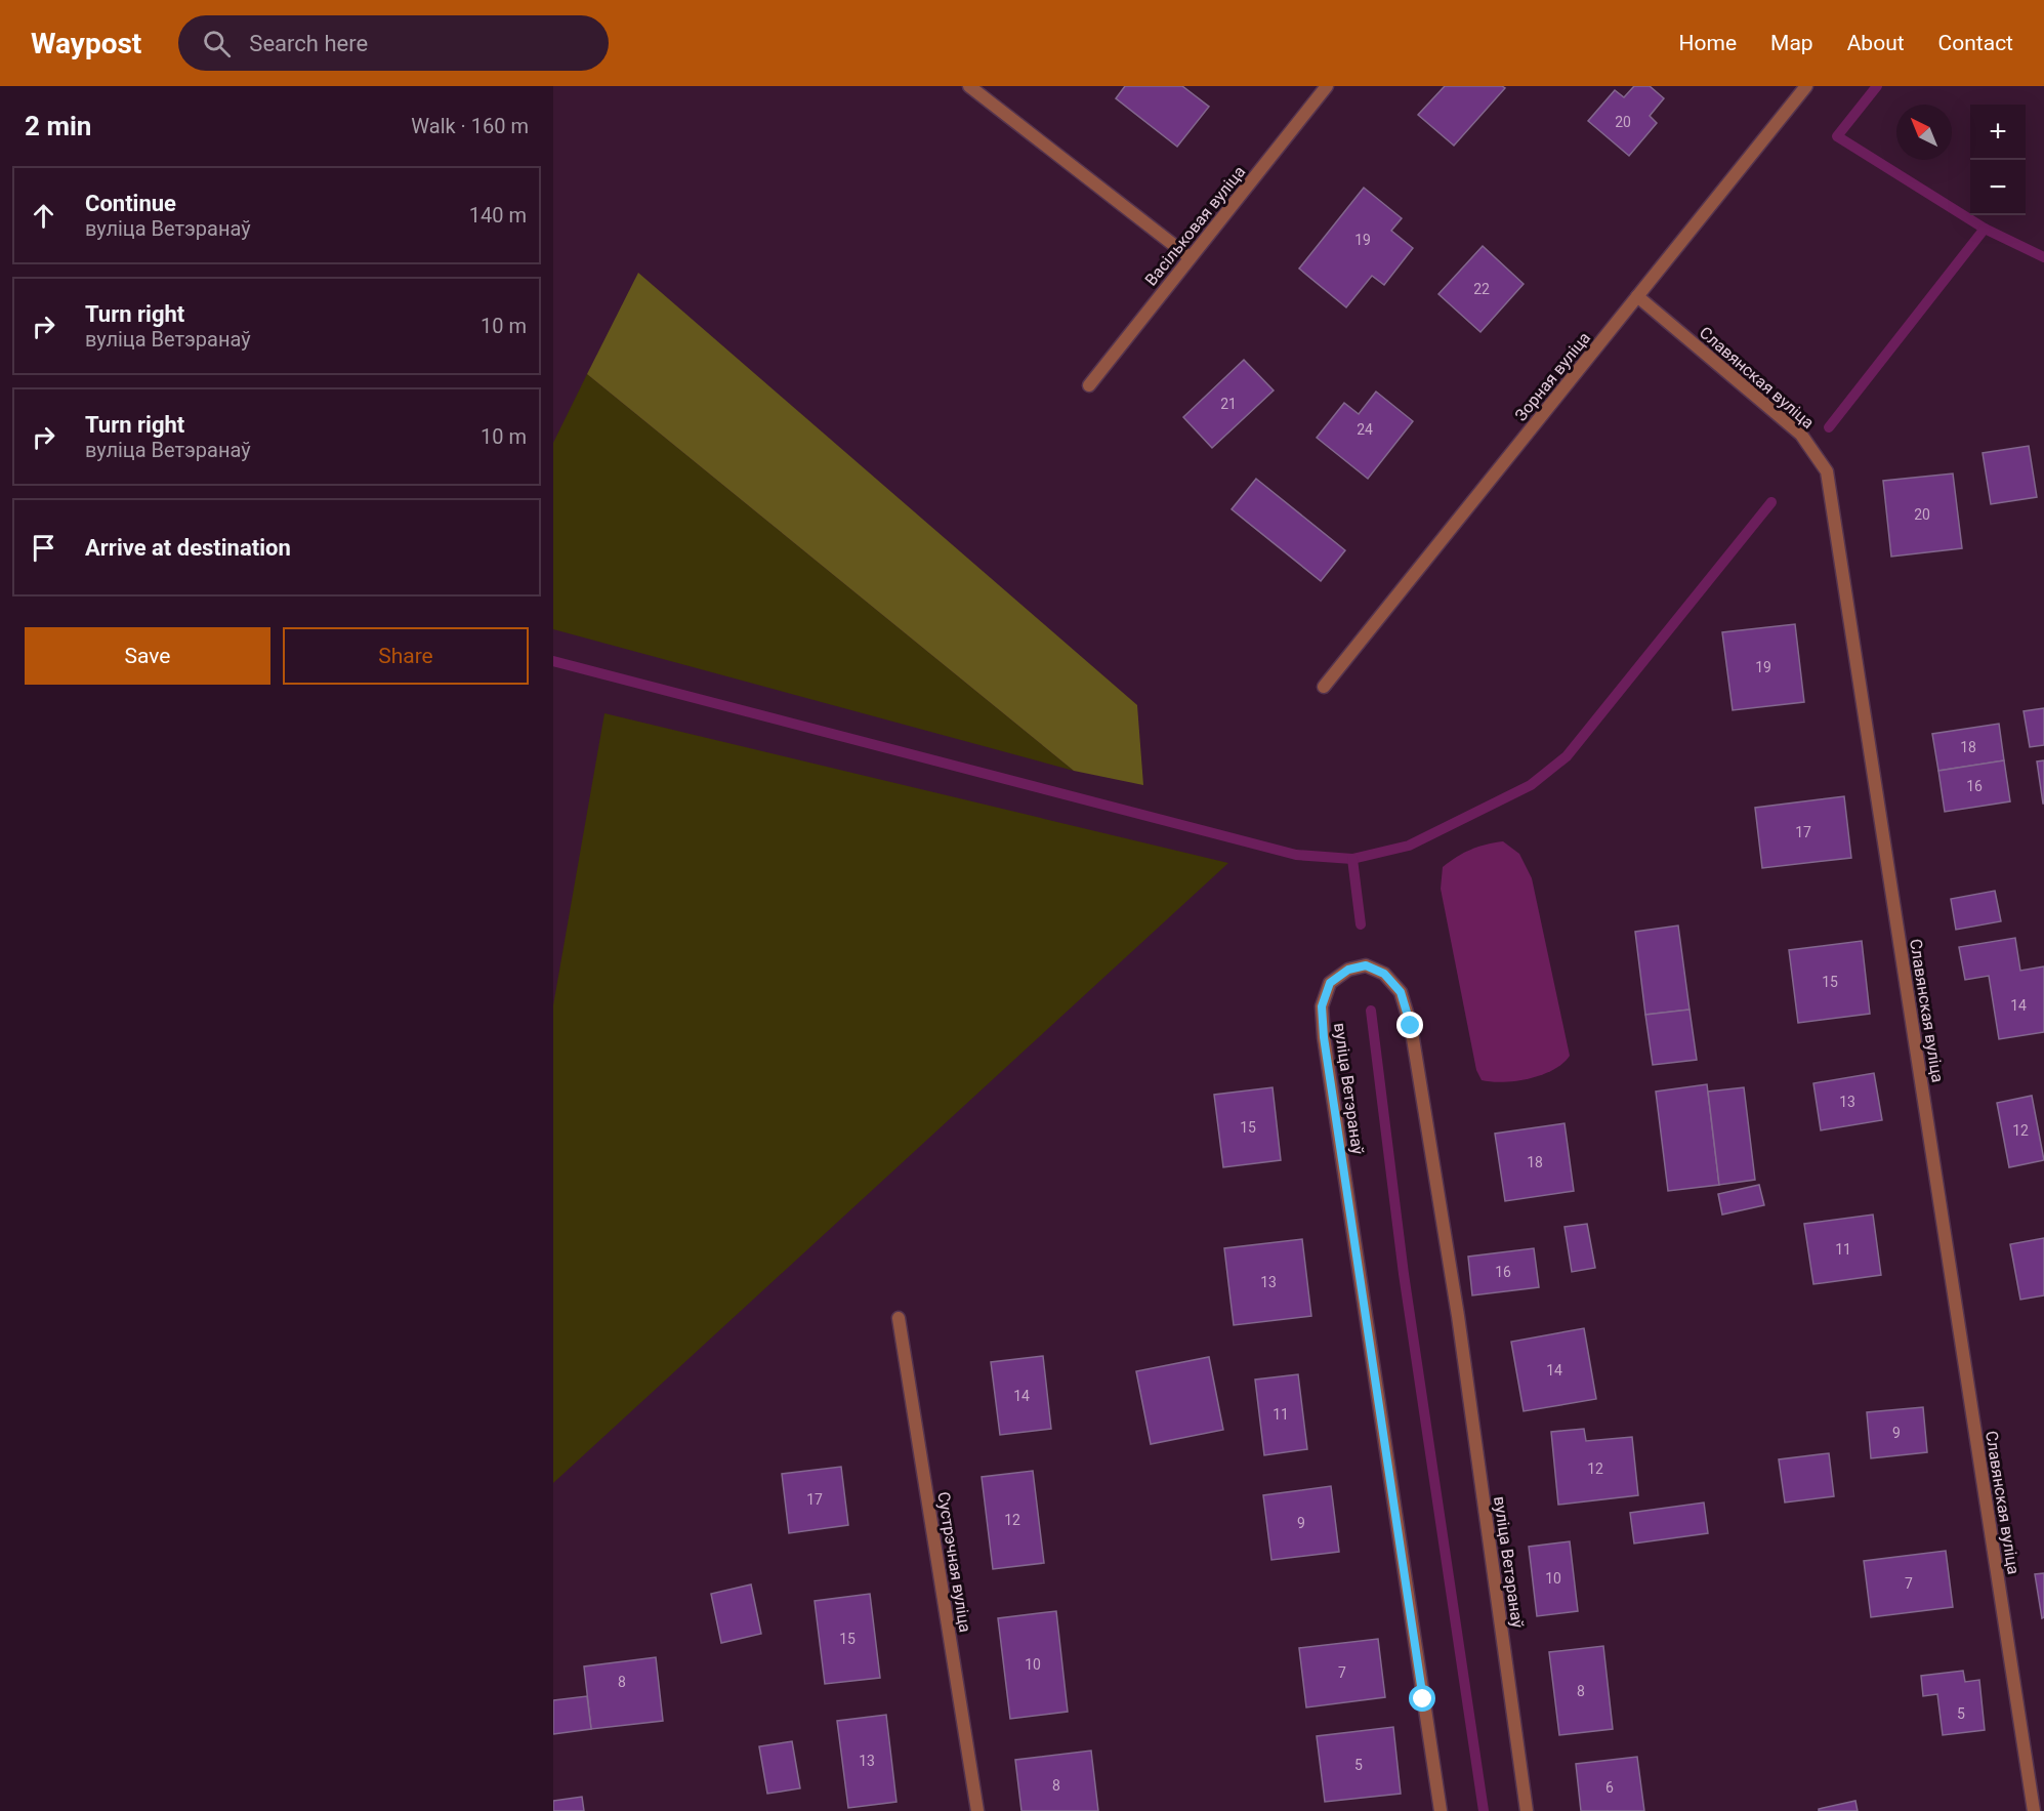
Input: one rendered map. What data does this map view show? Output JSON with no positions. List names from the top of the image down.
{
  "streets": {
    "street": [
      "Васільковая вуліца",
      "Зорная вуліца",
      "Славянская вуліца",
      "вуліца Ветэранаў",
      "Сустрэчная вуліца"
    ]
  },
  "crossings": [
    ["Зорная вуліца", "Славянская вуліца"]
  ],
  "house_numbers": [
    "20",
    "19",
    "22",
    "21",
    "24",
    "20",
    "19",
    "18",
    "16",
    "17",
    "15",
    "14",
    "13",
    "15",
    "12",
    "18",
    "11",
    "16",
    "13",
    "14",
    "14",
    "11",
    "9",
    "12",
    "17",
    "12",
    "9",
    "10",
    "7",
    "15",
    "10",
    "7",
    "8",
    "8",
    "5",
    "13",
    "5",
    "8",
    "6"
  ],
  "north": "top left",
  "page": {
    "header": "Waypost",
    "search": "Search here",
    "nav": [
      "Home",
      "Map",
      "About",
      "Contact"
    ],
    "heading": ["2 min", "Walk · 160 m"],
    "map_buttons": ["+", "−"],
    "list": [
      ["Continue", "вуліца Ветэранаў", "140 m"],
      ["Turn right", "вуліца Ветэранаў", "10 m"],
      ["Turn right", "вуліца Ветэранаў", "10 m"],
      "Arrive at destination"
    ],
    "buttons": ["Save", "Share"]
  }
}
